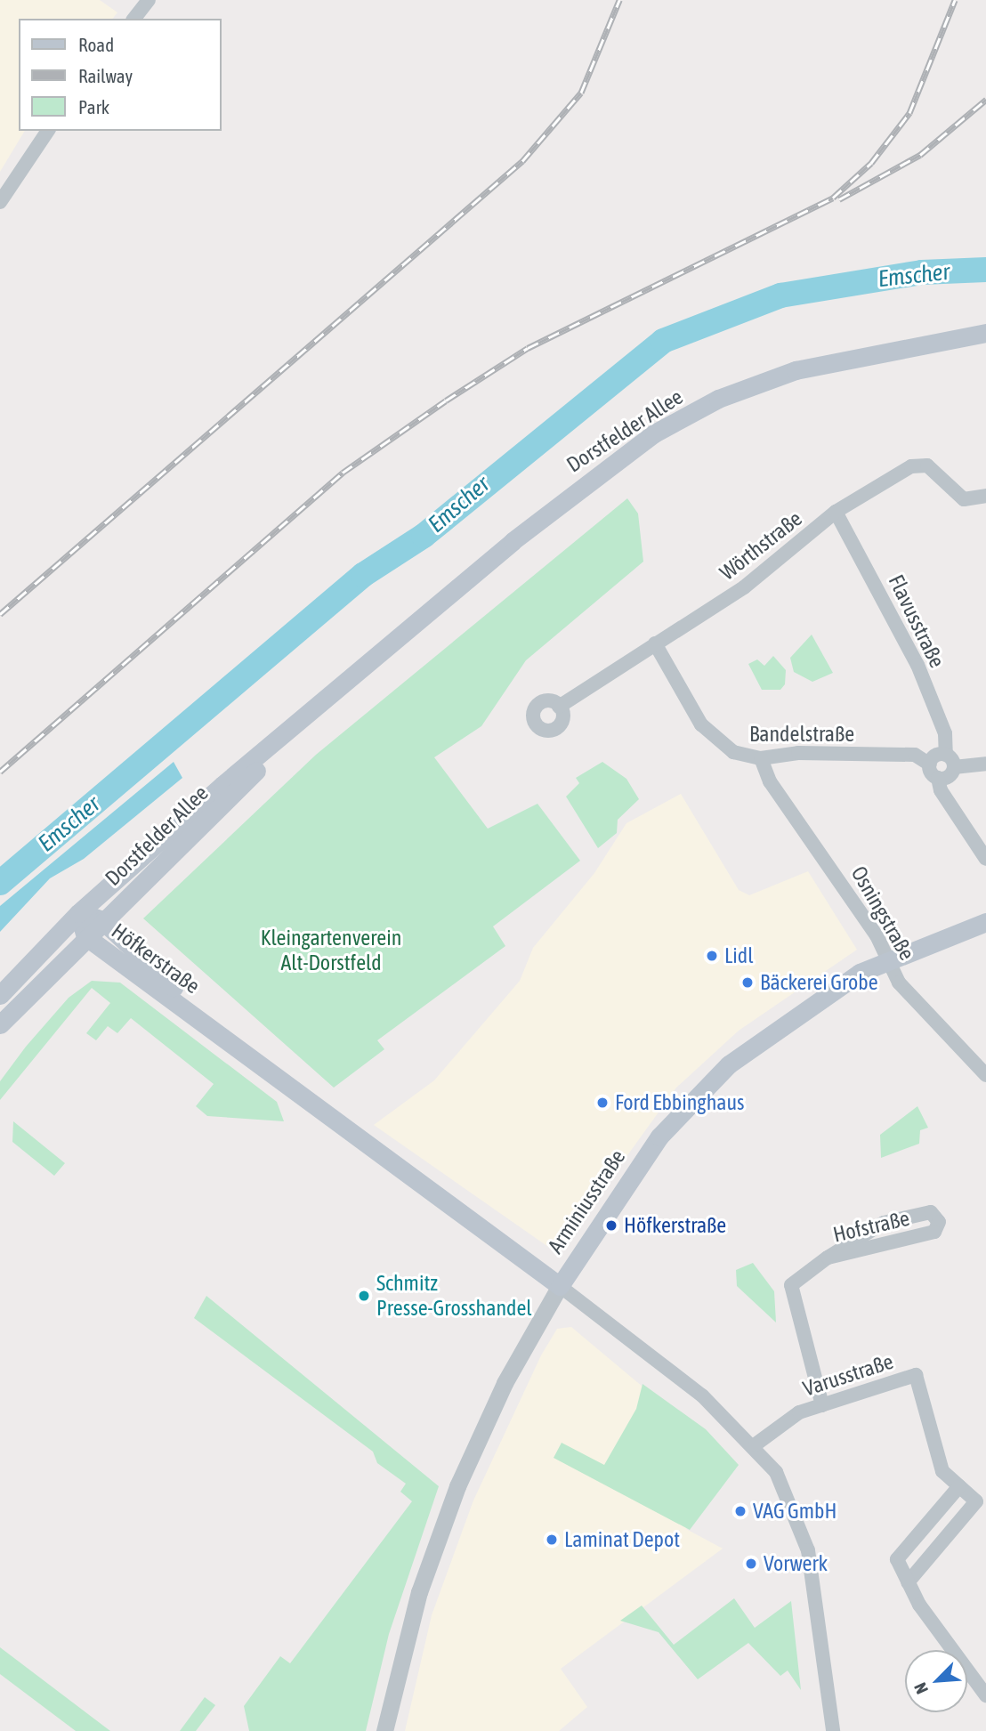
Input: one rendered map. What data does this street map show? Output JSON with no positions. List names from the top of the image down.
{
  "streets": {
    "main road": ["Dorstfelder Allee", "Höfkerstraße", "Arminiusstraße"],
    "street": [
      "Wörthstraße",
      "Flavusstraße",
      "Bandelstraße",
      "Osningstraße",
      "Hofstraße",
      "Varusstraße"
    ]
  },
  "crossings": [
    ["Dorstfelder Allee", "Höfkerstraße"],
    ["Wörthstraße", "Flavusstraße"],
    ["Wörthstraße", "Bandelstraße"],
    ["Flavusstraße", "Bandelstraße"],
    ["Bandelstraße", "Osningstraße"],
    ["Osningstraße", "Arminiusstraße"],
    ["Höfkerstraße", "Arminiusstraße"],
    ["Höfkerstraße", "Varusstraße"],
    ["Hofstraße", "Varusstraße"]
  ],
  "water": ["Emscher"],
  "parks": ["Kleingartenverein Alt-Dorstfeld"],
  "places": [
    "Lidl",
    "Bäckerei Grobe",
    "Ford Ebbinghaus",
    "Höfkerstraße",
    "Schmitz Presse-Grosshandel",
    "VAG GmbH",
    "Laminat Depot",
    "Vorwerk"
  ],
  "legend": ["Road", "Railway", "Park"],
  "north": "bottom left"
}
